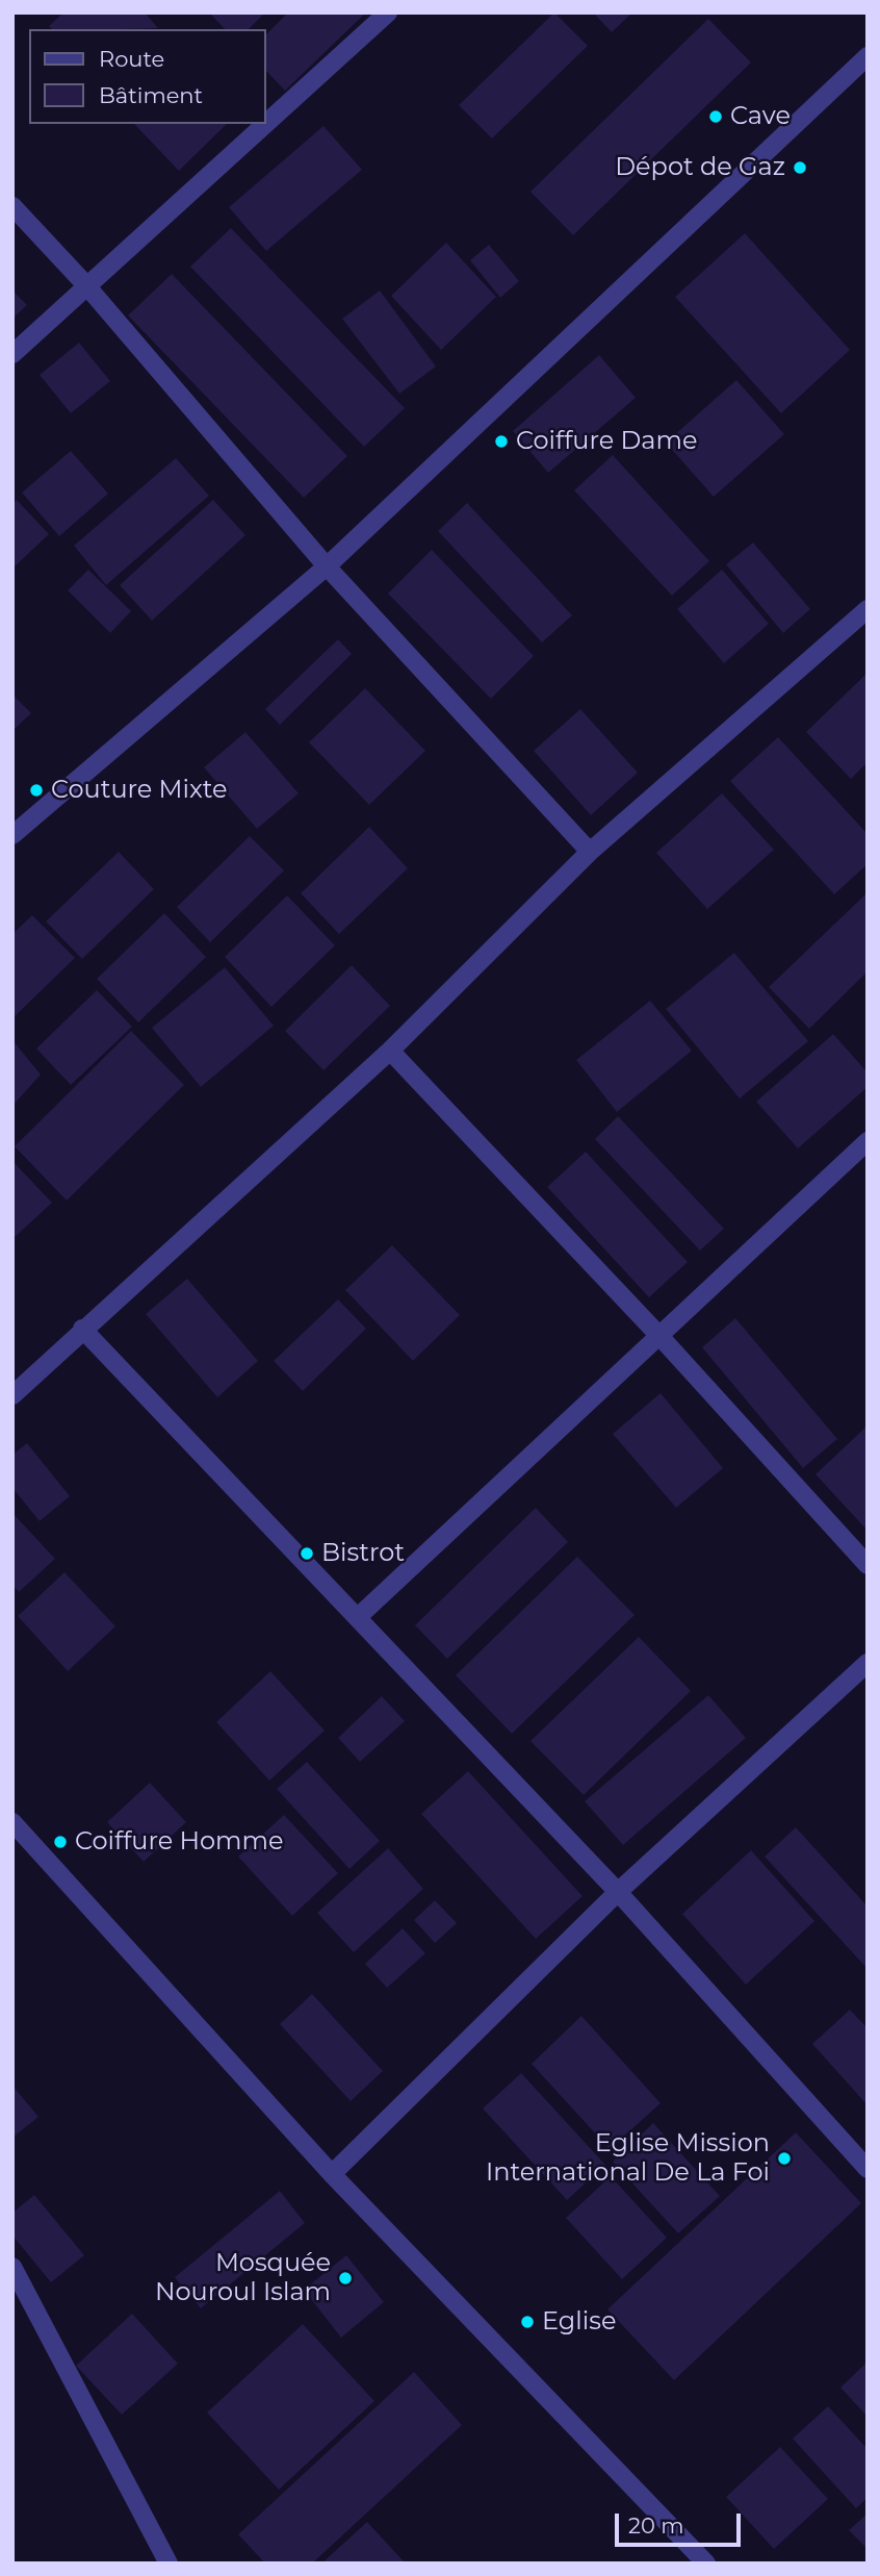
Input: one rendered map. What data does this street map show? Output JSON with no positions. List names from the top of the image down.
{
  "places": [
    "Cave",
    "Dépot de Gaz",
    "Coiffure Dame",
    "Couture Mixte",
    "Bistrot",
    "Coiffure Homme",
    "Eglise Mission International De La Foi",
    "Mosquée Nouroul Islam",
    "Eglise"
  ],
  "legend": ["Route", "Bâtiment"],
  "scale_bar": "20 m"
}
